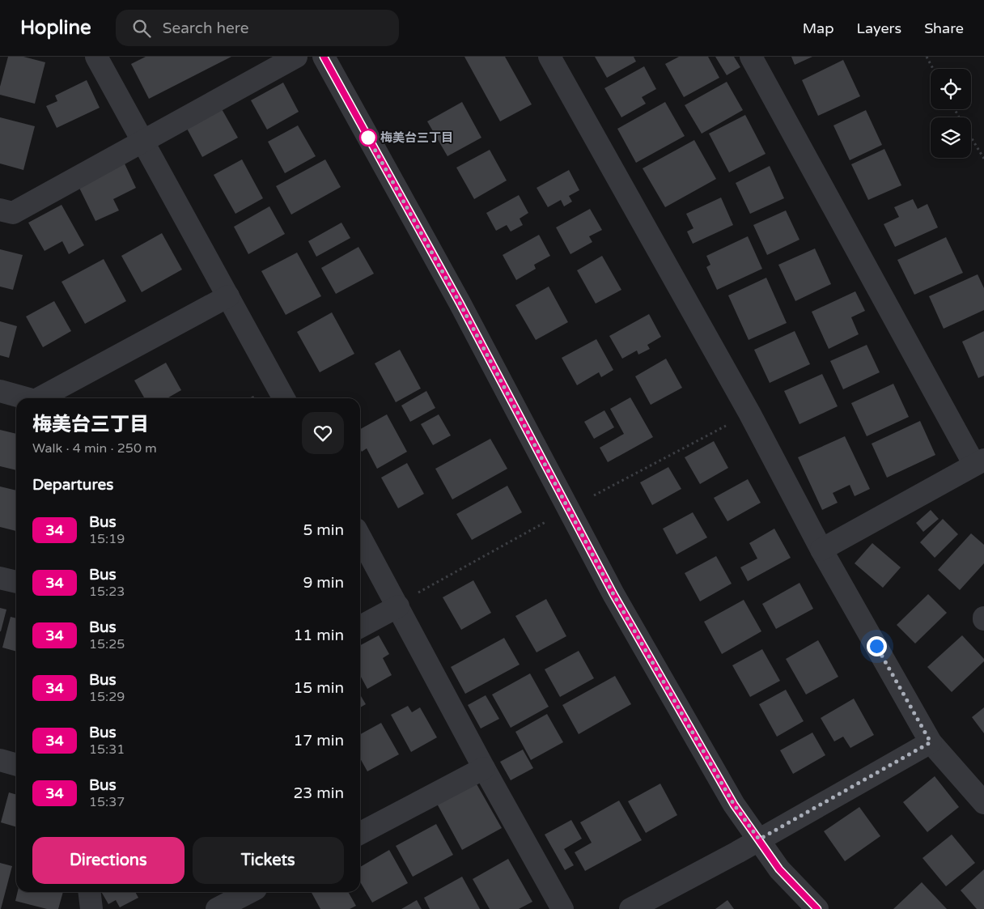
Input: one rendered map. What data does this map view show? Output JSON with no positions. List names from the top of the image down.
{
  "places": ["梅美台三丁目"],
  "lines": ["bus line 34"],
  "page": {
    "header": "Hopline",
    "search": "Search here",
    "nav": ["Map", "Layers", "Share"],
    "heading": [
      ["梅美台三丁目", "Walk · 4 min · 250 m"],
      "Departures"
    ],
    "list": [
      {
        "mark": "34",
        "name": "Bus",
        "note": "15:19",
        "value": "5 min"
      },
      {
        "mark": "34",
        "name": "Bus",
        "note": "15:23",
        "value": "9 min"
      },
      {
        "mark": "34",
        "name": "Bus",
        "note": "15:25",
        "value": "11 min"
      },
      {
        "mark": "34",
        "name": "Bus",
        "note": "15:29",
        "value": "15 min"
      },
      {
        "mark": "34",
        "name": "Bus",
        "note": "15:31",
        "value": "17 min"
      },
      {
        "mark": "34",
        "name": "Bus",
        "note": "15:37",
        "value": "23 min"
      }
    ],
    "buttons": ["Directions", "Tickets"]
  }
}
